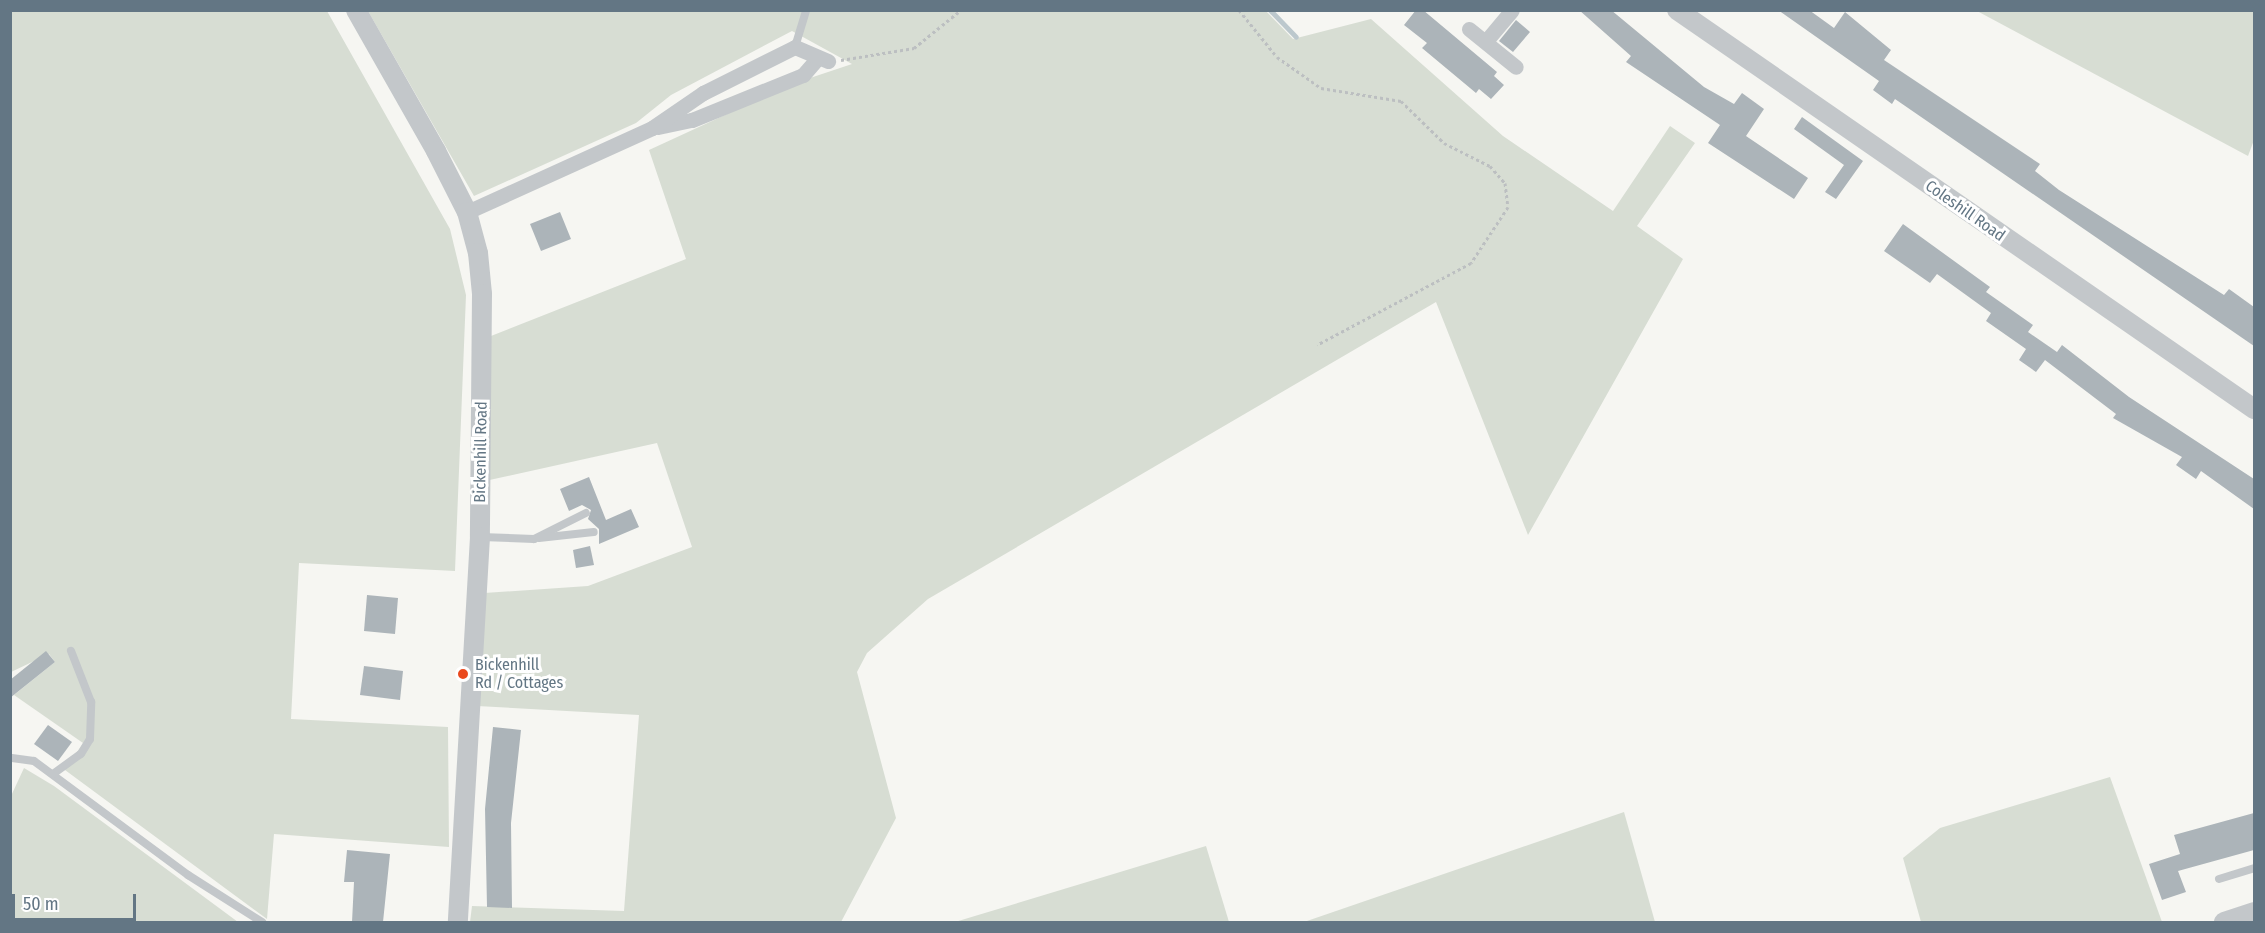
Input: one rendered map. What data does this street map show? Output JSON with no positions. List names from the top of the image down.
{
  "streets": {
    "street": ["Coleshill Road", "Bickenhill Road"]
  },
  "places": ["Bickenhill Rd / Cottages"],
  "scale_bar": "50 m"
}
